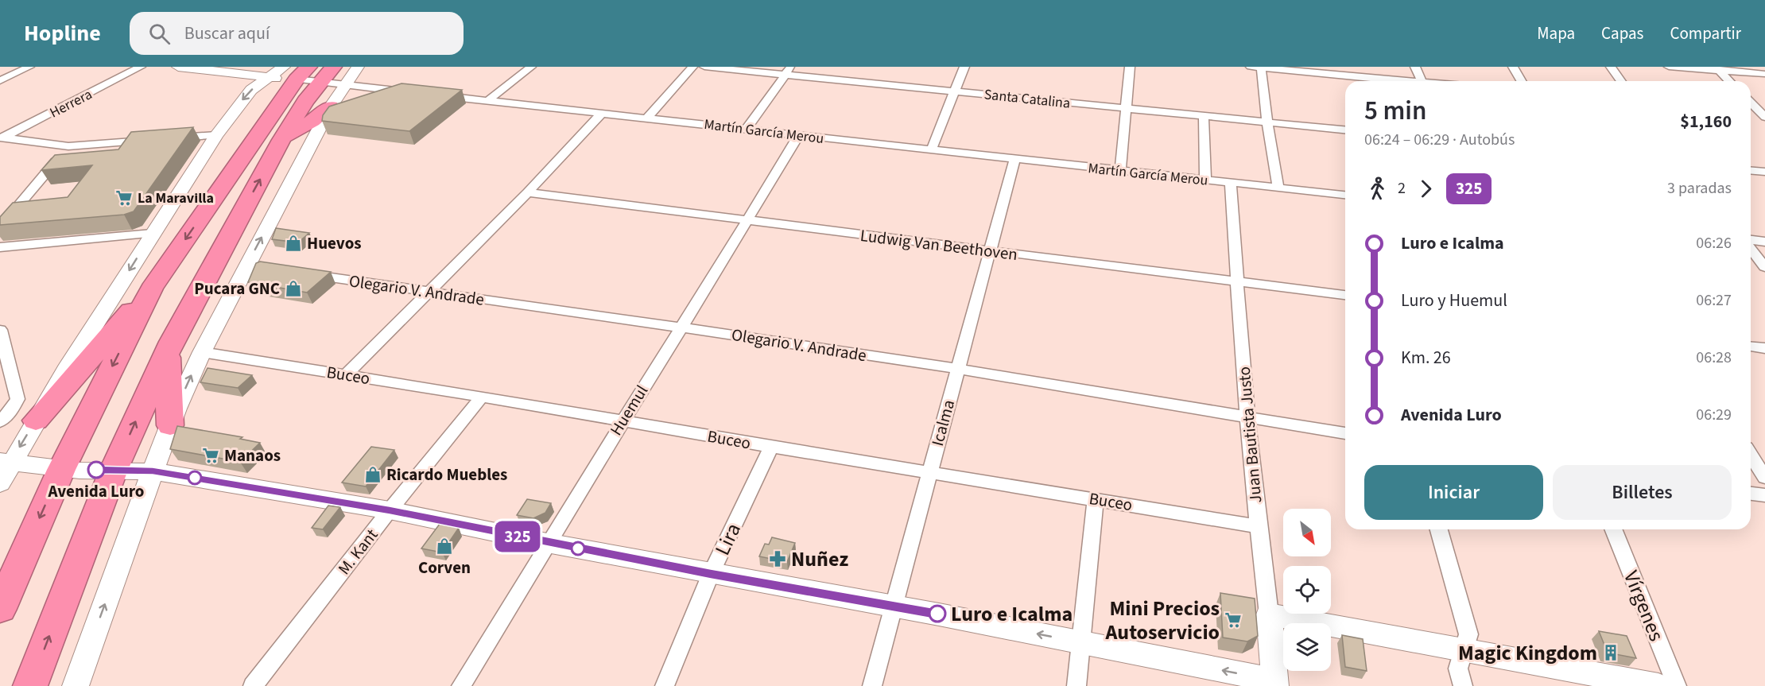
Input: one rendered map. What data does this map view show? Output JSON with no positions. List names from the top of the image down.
{
  "streets": {
    "street": [
      "Santa Catalina",
      "Herrera",
      "Martín García Merou",
      "Ludwig Van Beethoven",
      "Olegario V. Andrade",
      "Buceo",
      "Huemul",
      "Icalma",
      "Juan Bautista Justo",
      "Lira",
      "M. Kant",
      "Vírgenes"
    ]
  },
  "crossings": [
    ["Martín García Merou", "Huemul"],
    ["Martín García Merou", "Icalma"],
    ["Martín García Merou", "Juan Bautista Justo"],
    ["Ludwig Van Beethoven", "Huemul"],
    ["Ludwig Van Beethoven", "Icalma"],
    ["Ludwig Van Beethoven", "Juan Bautista Justo"],
    ["Olegario V. Andrade", "Huemul"],
    ["Olegario V. Andrade", "Icalma"],
    ["Olegario V. Andrade", "Juan Bautista Justo"],
    ["Buceo", "Huemul"],
    ["Buceo", "Icalma"],
    ["Buceo", "Juan Bautista Justo"],
    ["Buceo", "Lira"],
    ["Buceo", "M. Kant"]
  ],
  "places": {
    "supermarket": ["La Maravilla", "Manaos", "Mini Precios Autoservicio"],
    "shop": [
      "Huevos",
      "Pucara GNC",
      "Ricardo Muebles",
      "Corven"
    ],
    "other": ["Avenida Luro", "Luro e Icalma"],
    "pharmacy": ["Nuñez"],
    "building": ["Magic Kingdom"]
  },
  "lines": ["bus line 325"],
  "north": "bottom right",
  "page": {
    "header": "Hopline",
    "search": "Buscar aquí",
    "nav": ["Mapa", "Capas", "Compartir"],
    "on_map": "325",
    "heading": ["5 min", "06:24 – 06:29 · Autobús", "$1,160"],
    "legs": ["2", "325", "3 paradas"],
    "list": [
      {
        "name": "Luro e Icalma",
        "value": "06:26"
      },
      {
        "name": "Luro y Huemul",
        "value": "06:27"
      },
      {
        "name": "Km. 26",
        "value": "06:28"
      },
      {
        "name": "Avenida Luro",
        "value": "06:29"
      }
    ],
    "buttons": ["Iniciar", "Billetes"]
  }
}
